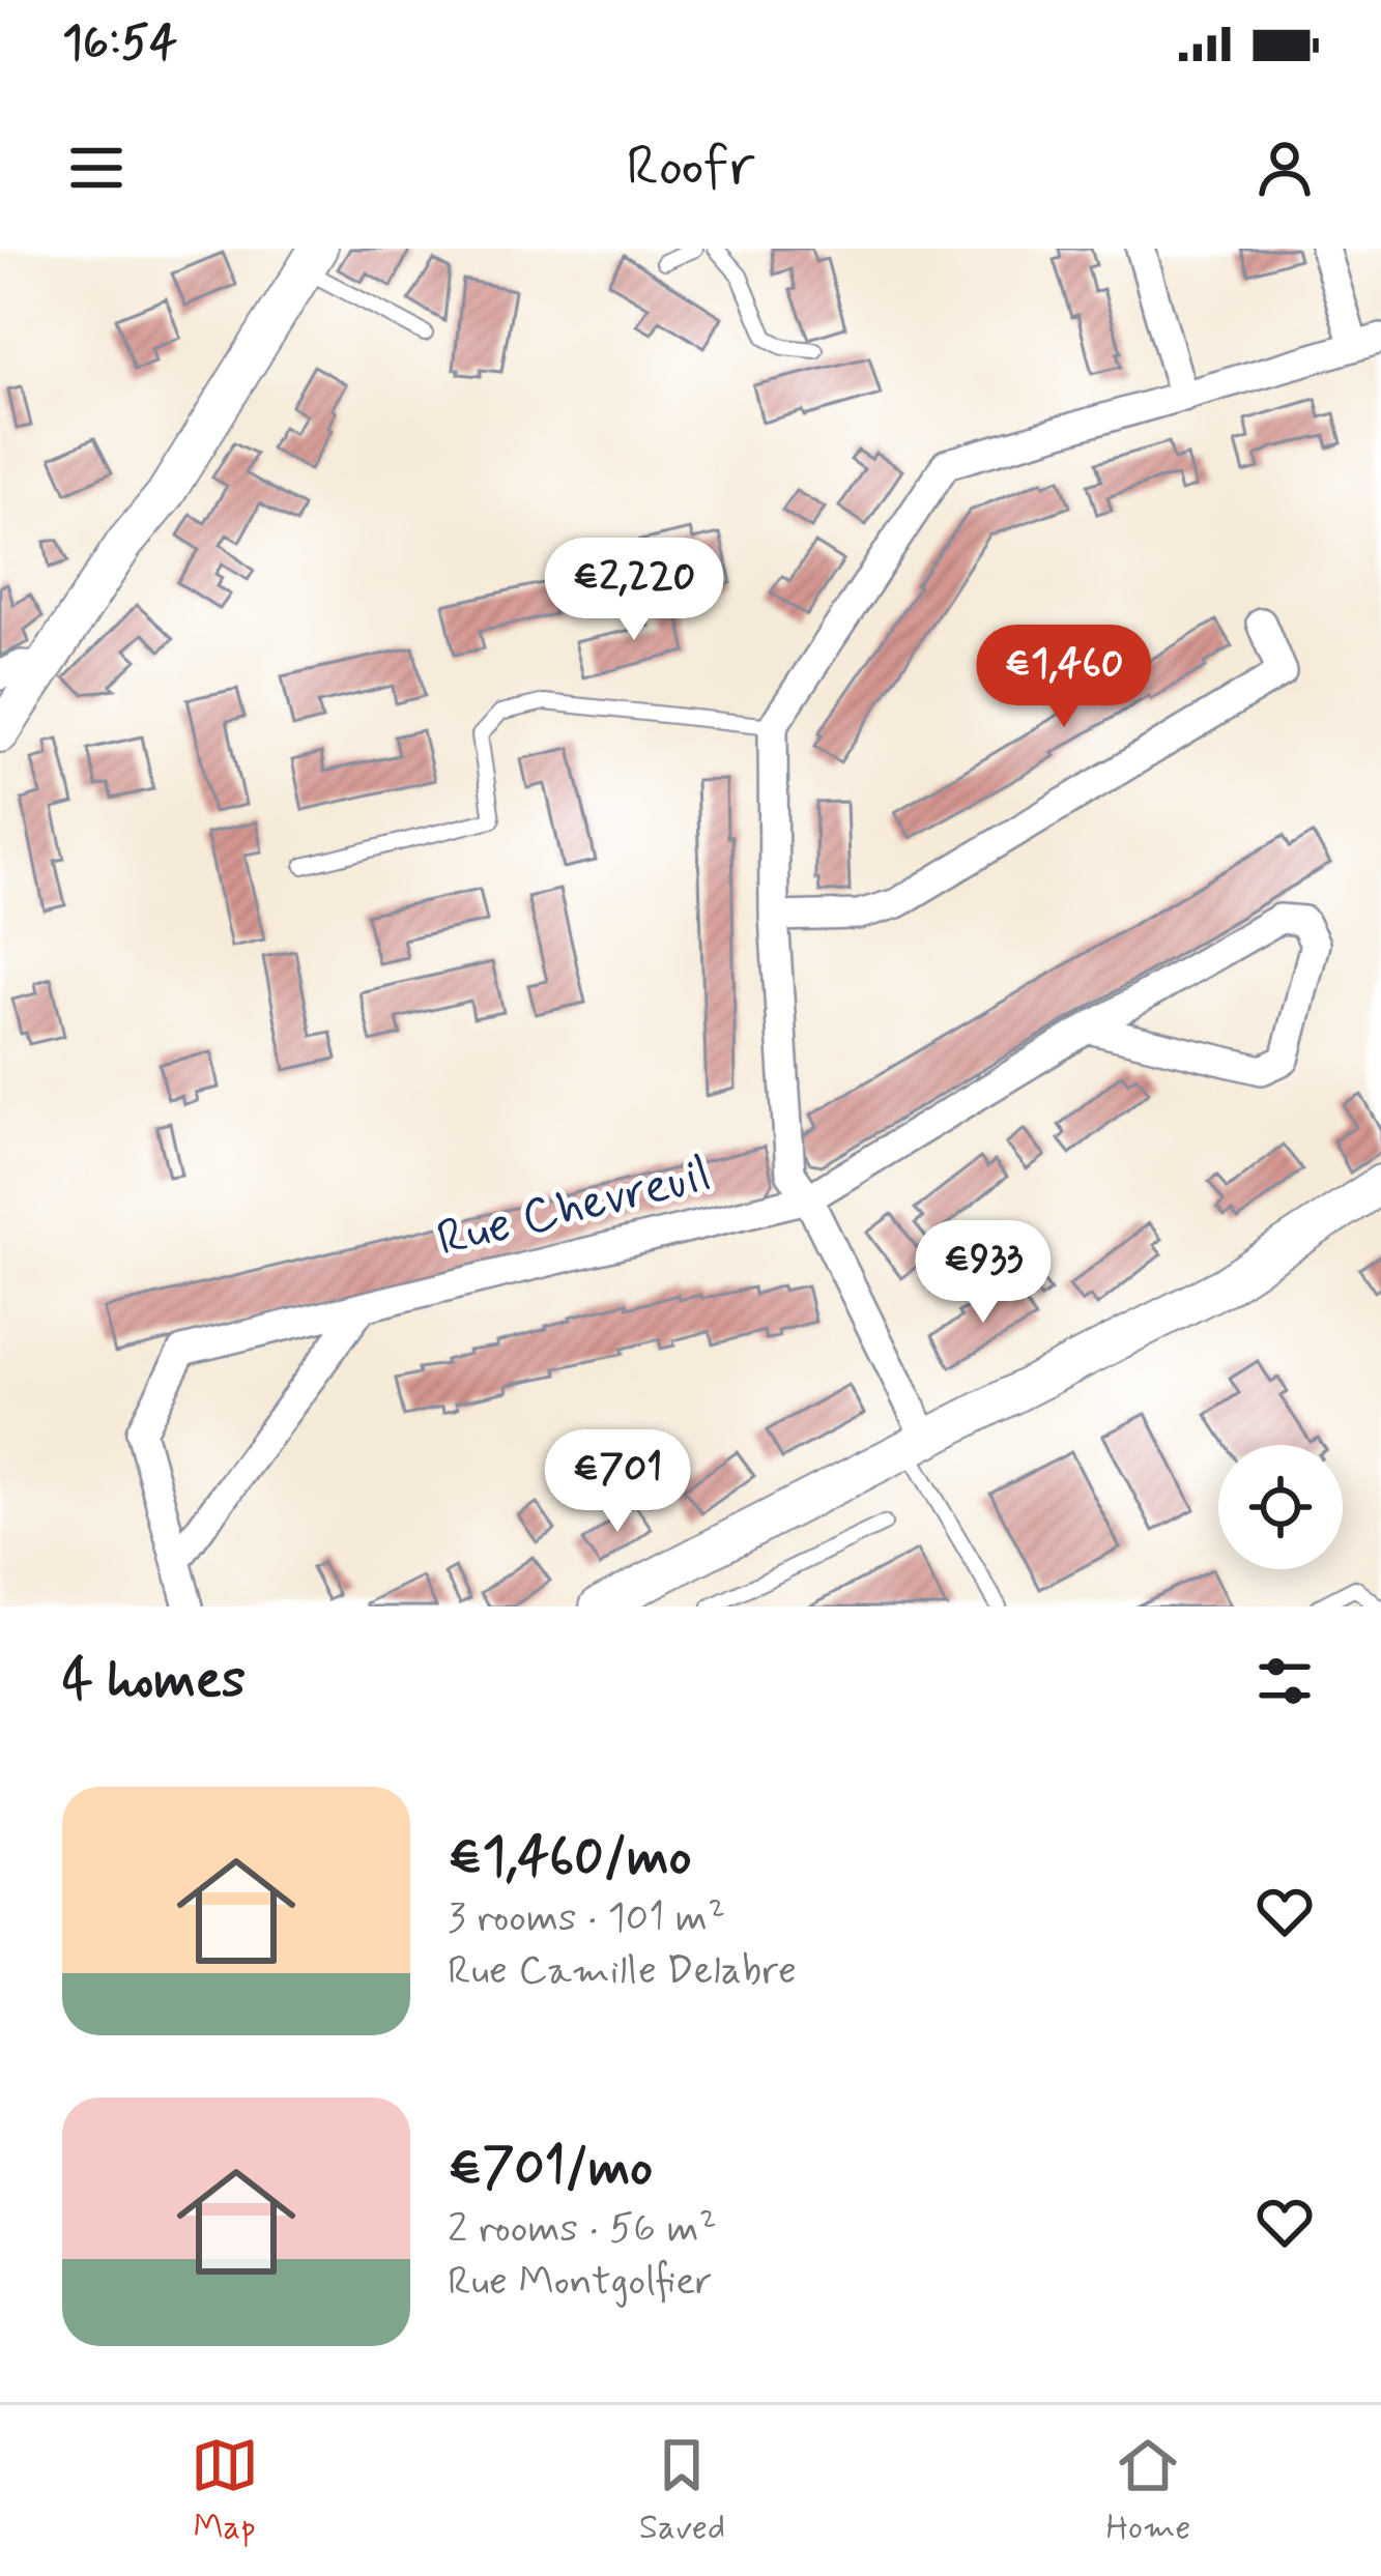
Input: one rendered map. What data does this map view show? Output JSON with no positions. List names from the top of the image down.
{
  "streets": {
    "street": ["Rue Chevreuil"]
  },
  "page": {
    "status": "16:54",
    "header": "Roofr",
    "price": [
      "€2,220",
      "€1,460",
      "€933",
      "€701"
    ],
    "heading": "4 homes",
    "list": [
      {
        "name": "€1,460/mo",
        "note": "3 rooms · 101 m² · Rue Camille Delabre"
      },
      {
        "name": "€701/mo",
        "note": "2 rooms · 56 m² · Rue Montgolfier"
      }
    ],
    "tabs": ["Map", "Saved", "Home"]
  }
}
